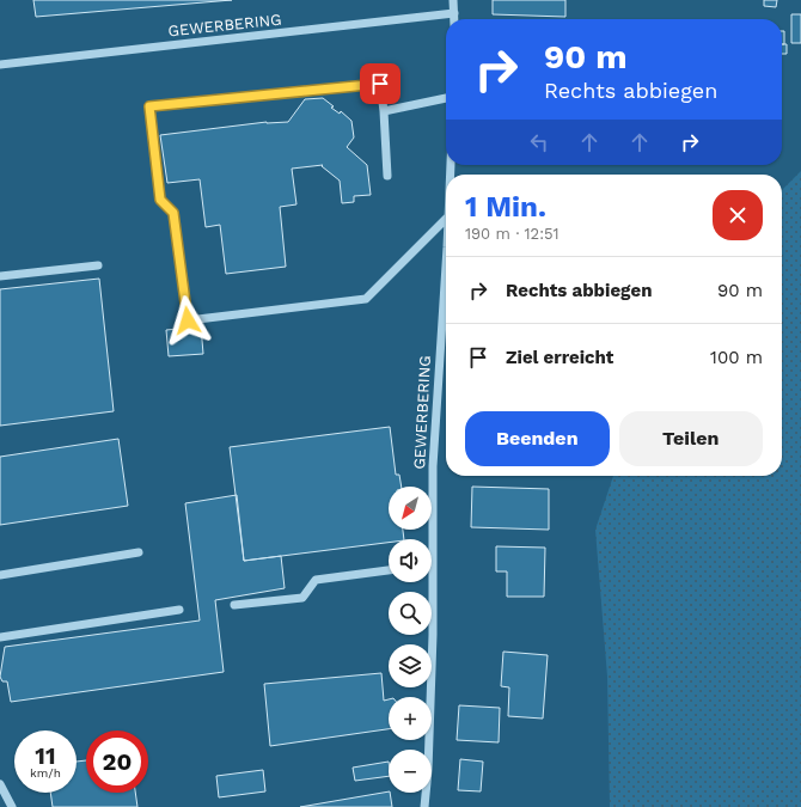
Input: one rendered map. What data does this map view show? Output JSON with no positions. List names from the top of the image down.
{
  "streets": {
    "street": ["GEWERBERING"]
  },
  "north": "bottom left",
  "page": {
    "turn": ["90 m", "Rechts abbiegen"],
    "heading": ["1 Min.", "190 m · 12:51"],
    "list": [
      {
        "name": "Rechts abbiegen",
        "value": "90 m"
      },
      {
        "name": "Ziel erreicht",
        "value": "100 m"
      }
    ],
    "buttons": ["Beenden", "Teilen"],
    "map_buttons": ["+", "−"],
    "speed": "11 km/h",
    "limit": "20"
  }
}
